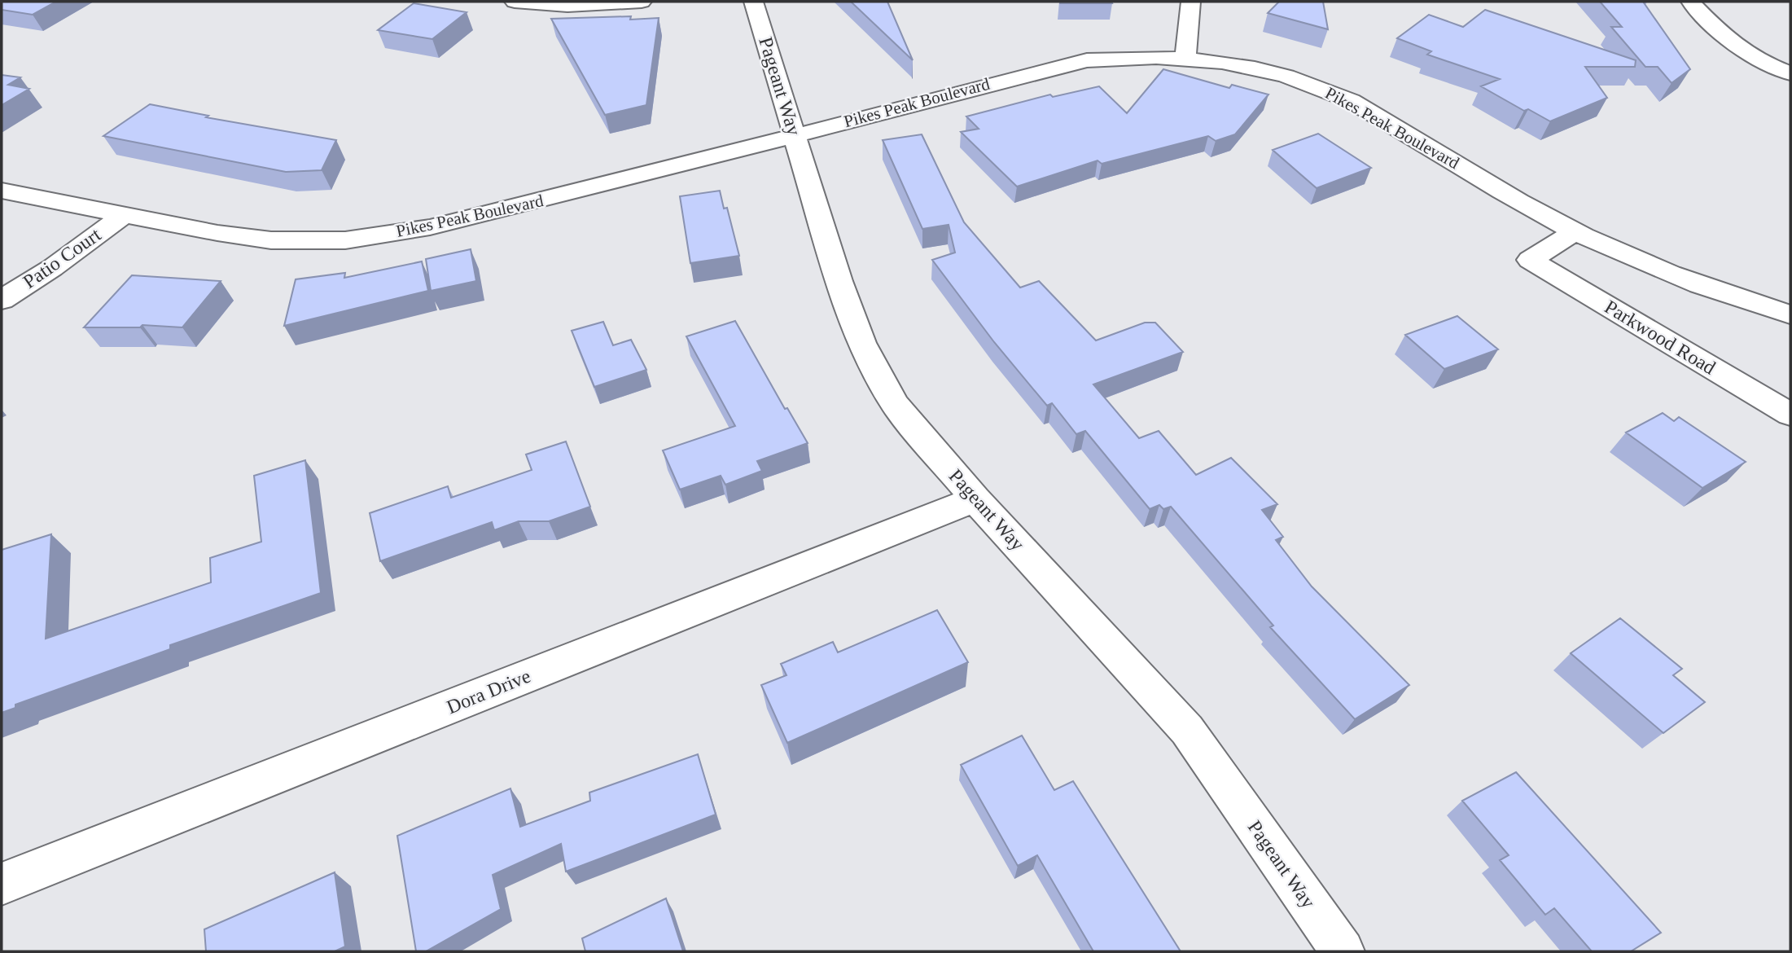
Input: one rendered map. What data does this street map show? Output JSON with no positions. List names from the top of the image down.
{
  "streets": {
    "street": [
      "Pageant Way",
      "Pikes Peak Boulevard",
      "Patio Court",
      "Parkwood Road",
      "Dora Drive"
    ]
  },
  "crossings": [
    ["Pageant Way", "Pikes Peak Boulevard"],
    ["Pageant Way", "Dora Drive"],
    ["Pikes Peak Boulevard", "Patio Court"],
    ["Pikes Peak Boulevard", "Parkwood Road"]
  ]
}
